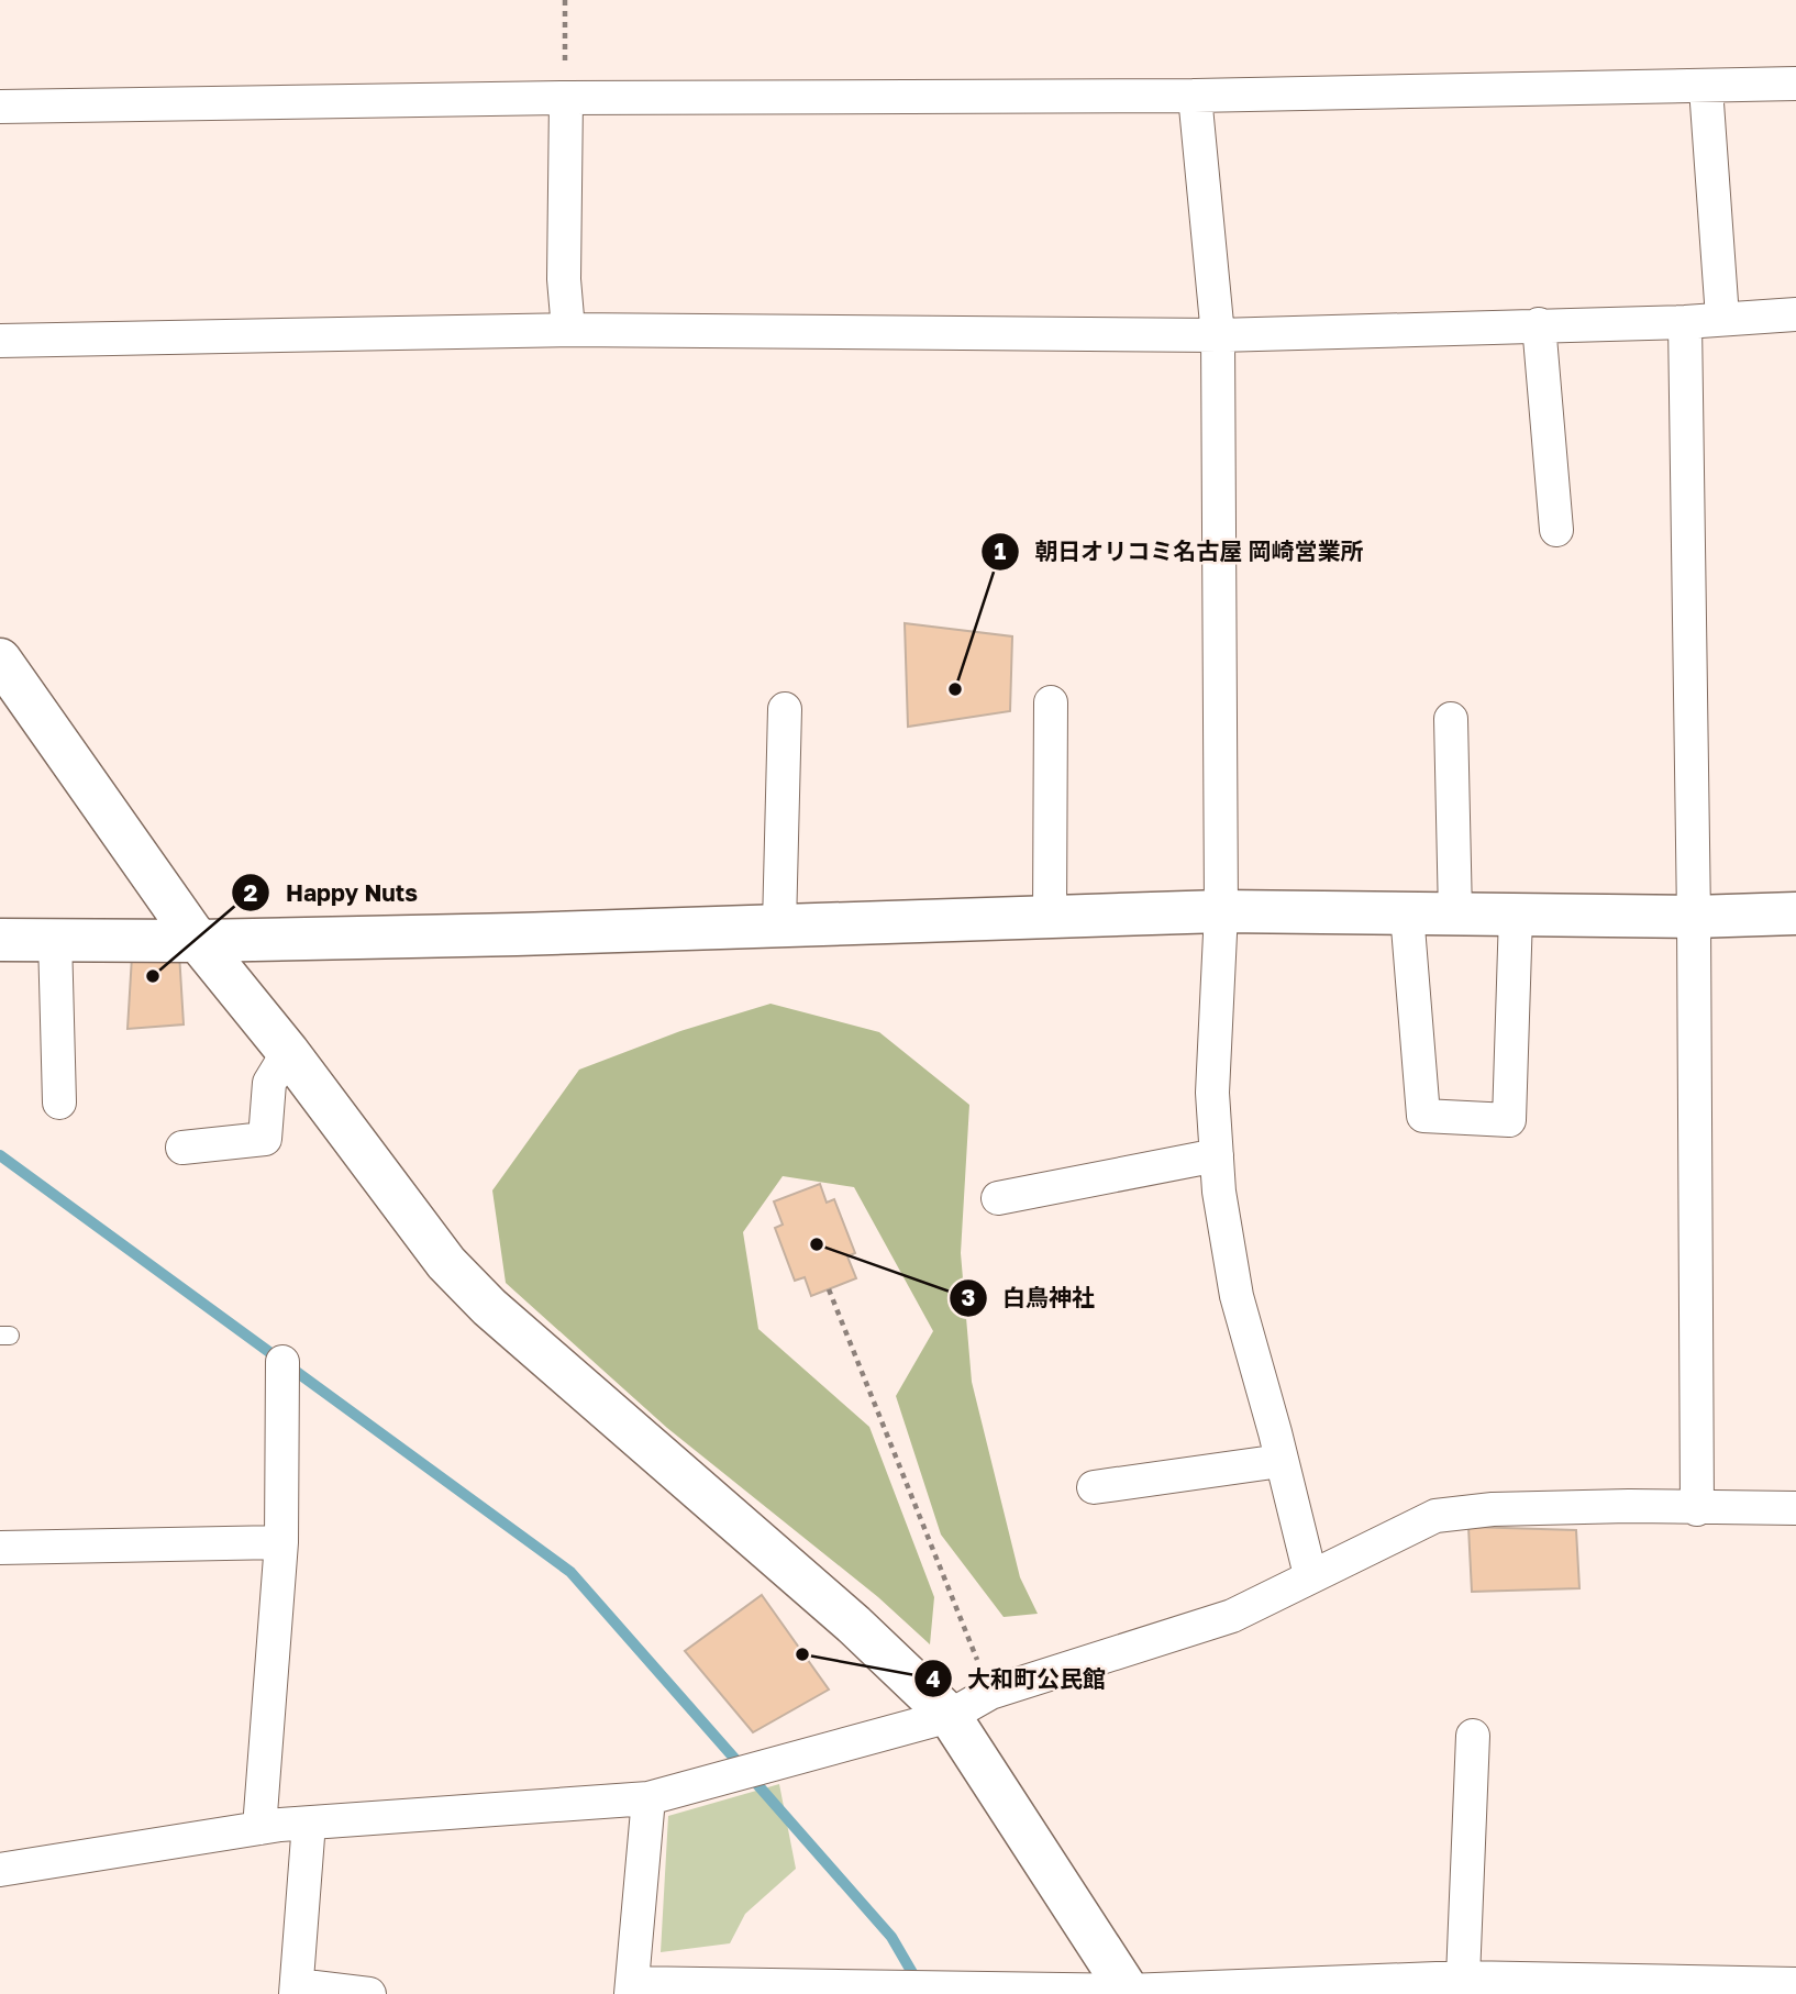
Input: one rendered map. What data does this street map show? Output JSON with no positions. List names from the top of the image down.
{
  "places": [
    "朝日オリコミ名古屋 岡崎営業所",
    "Happy Nuts",
    "白鳥神社",
    "大和町公民館"
  ]
}
